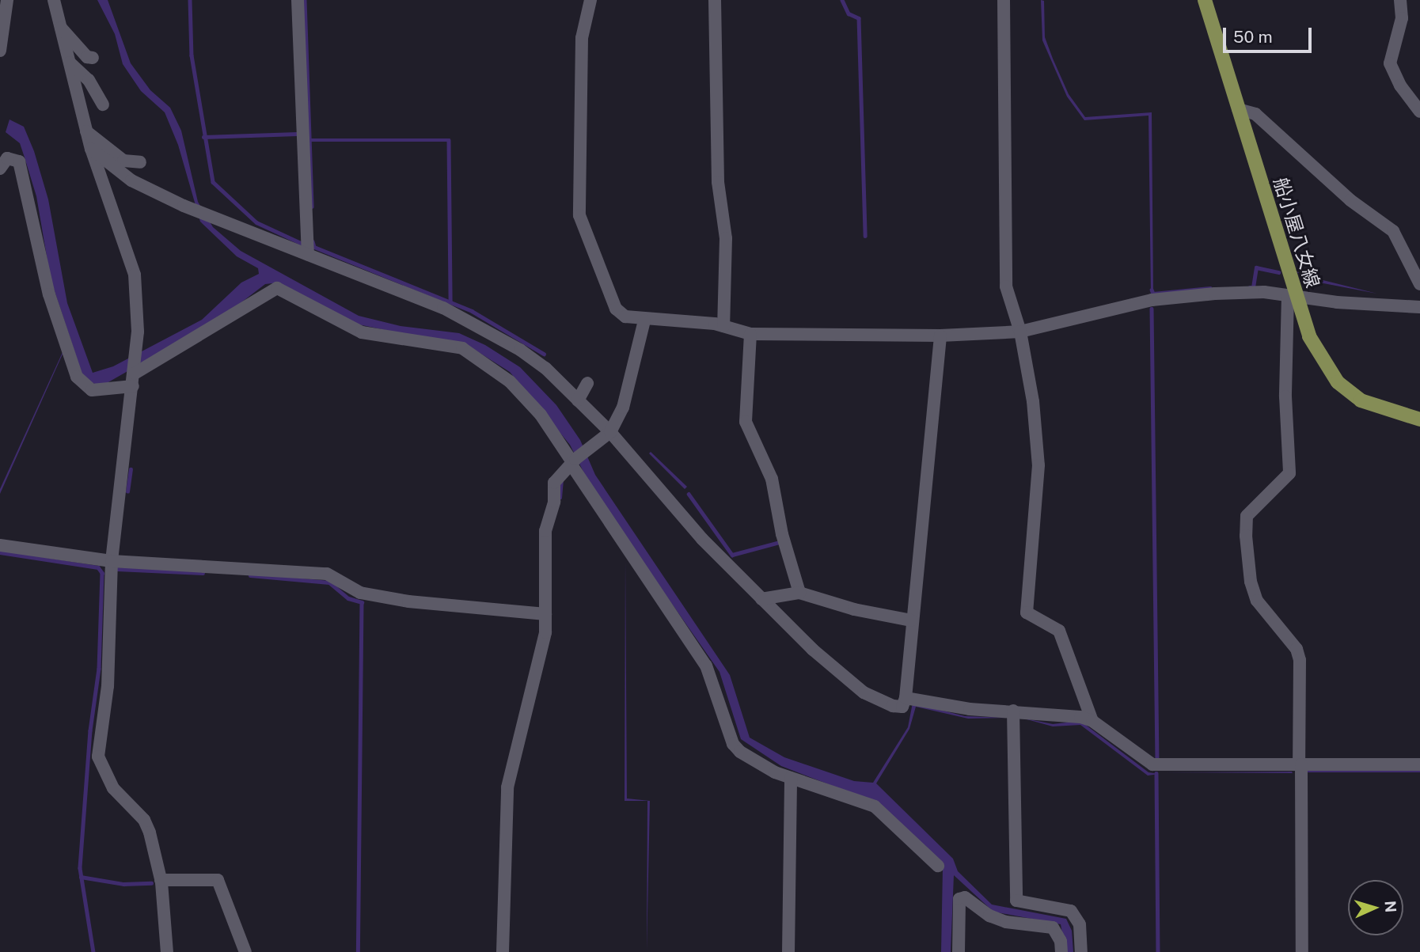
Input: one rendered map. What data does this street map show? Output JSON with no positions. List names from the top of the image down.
{
  "streets": {
    "main road": ["船小屋八女線"]
  },
  "scale_bar": "50 m",
  "north": "right"
}
